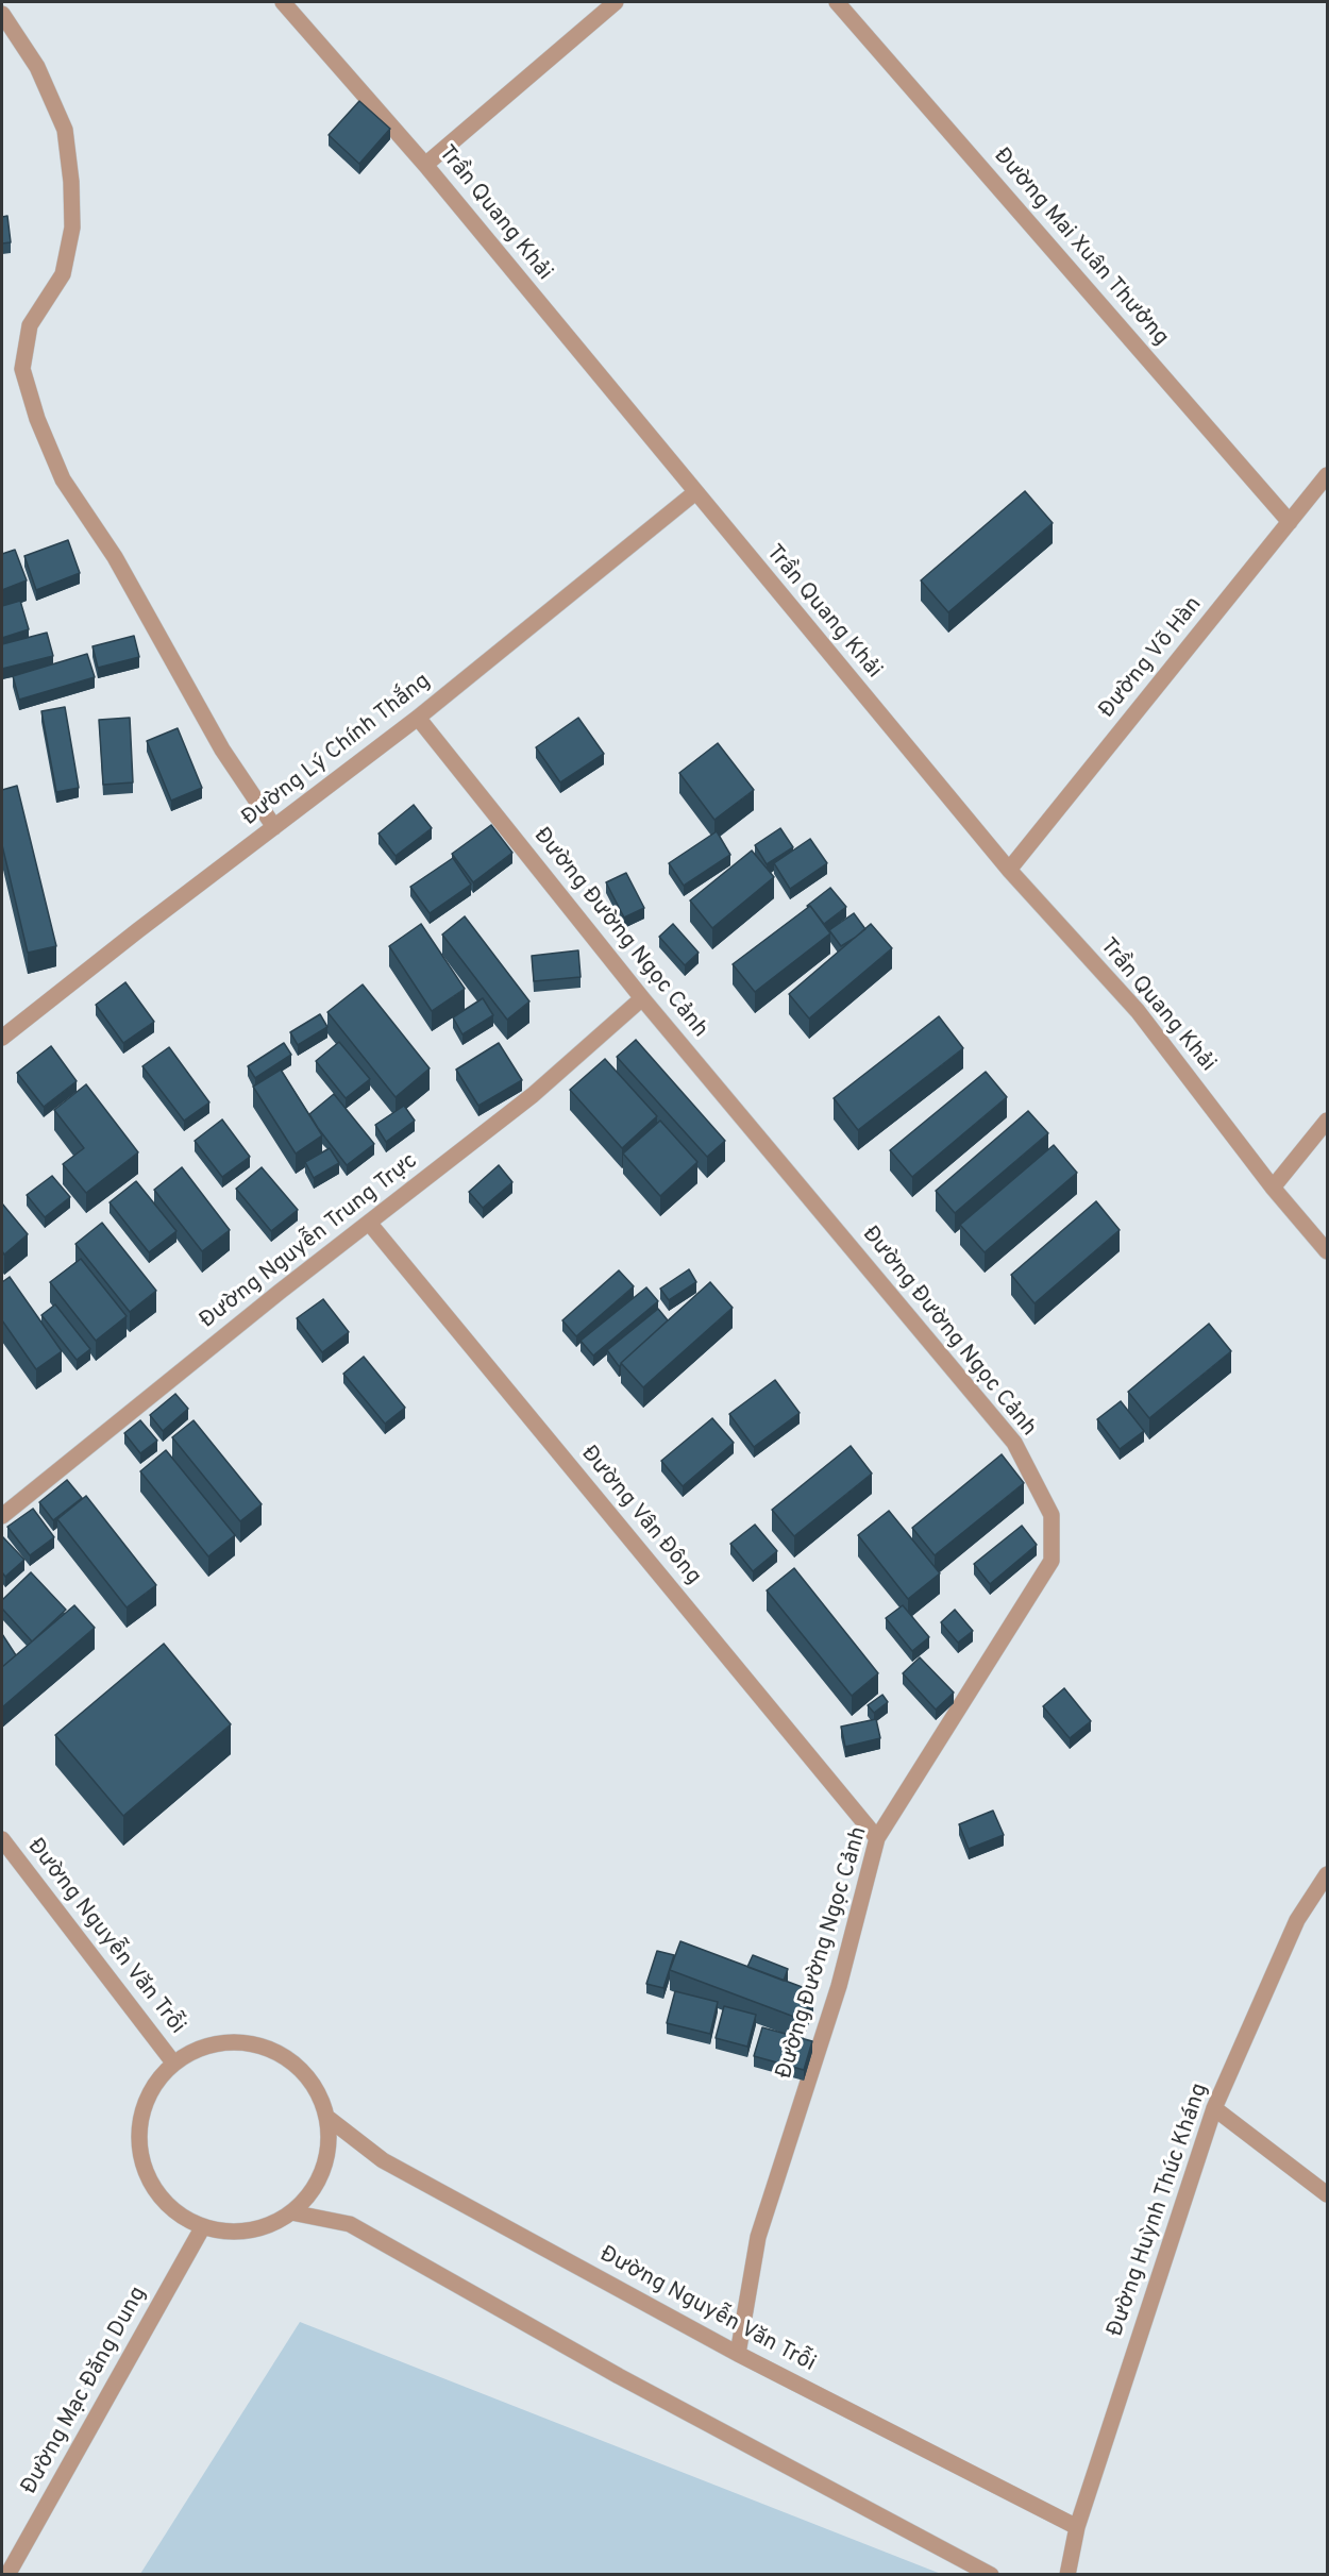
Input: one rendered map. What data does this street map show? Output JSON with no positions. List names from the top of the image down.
{
  "streets": {
    "street": [
      "Trần Quang Khải",
      "Đường Mai Xuân Thưởng",
      "Đường Võ Hàn",
      "Đường Lý Chính Thắng",
      "Đường Đường Ngọc Cảnh",
      "Đường Nguyễn Trung Trực",
      "Đường Vân Đông",
      "Đường Nguyễn Văn Trỗi",
      "Đường Huỳnh Thúc Kháng",
      "Đường Mạc Đăng Dung"
    ]
  },
  "crossings": [
    ["Trần Quang Khải", "Đường Võ Hàn"],
    ["Trần Quang Khải", "Đường Lý Chính Thắng"],
    ["Đường Mai Xuân Thưởng", "Đường Võ Hàn"],
    ["Đường Lý Chính Thắng", "Đường Đường Ngọc Cảnh"],
    ["Đường Đường Ngọc Cảnh", "Đường Nguyễn Trung Trực"],
    ["Đường Đường Ngọc Cảnh", "Đường Vân Đông"],
    ["Đường Đường Ngọc Cảnh", "Đường Nguyễn Văn Trỗi"],
    ["Đường Nguyễn Trung Trực", "Đường Vân Đông"],
    ["Đường Nguyễn Văn Trỗi", "Đường Huỳnh Thúc Kháng"],
    ["Đường Nguyễn Văn Trỗi", "Đường Mạc Đăng Dung"]
  ]
}
